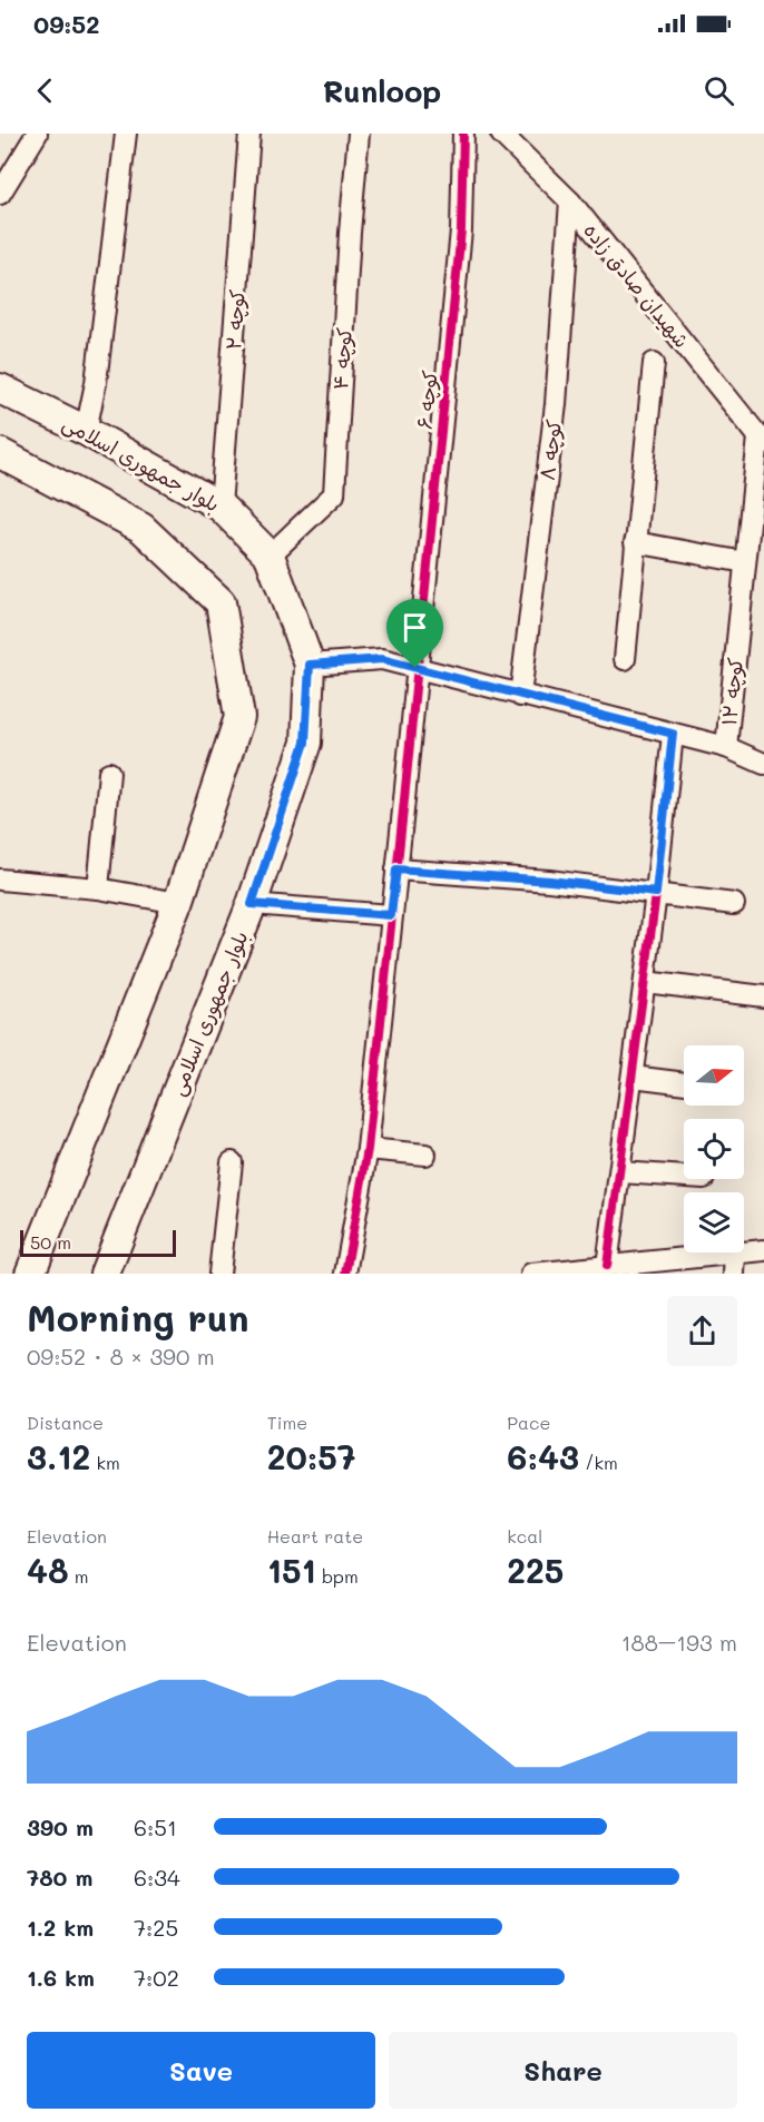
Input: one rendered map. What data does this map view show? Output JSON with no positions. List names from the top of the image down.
{
  "streets": {
    "main road": ["بلوار جمهوری اسلامی"],
    "street": [
      "شهیدان صادق زاده",
      "کوچه ۲",
      "کوچه ۴",
      "کوچه ۶",
      "کوچه ۸",
      "کوچه ۱۲"
    ]
  },
  "crossings": [
    ["شهیدان صادق زاده", "کوچه ۸"],
    ["شهیدان صادق زاده", "کوچه ۱۲"],
    ["کوچه ۲", "بلوار جمهوری اسلامی"],
    ["کوچه ۴", "بلوار جمهوری اسلامی"]
  ],
  "scale_bar": "50 m",
  "north": "right",
  "page": {
    "status": "09:52",
    "header": "Runloop",
    "scale": "50 m",
    "heading": ["Morning run", "09:52 · 8 × 390 m"],
    "stats": [
      ["Distance", "3.12 km"],
      ["Time", "20:57"],
      ["Pace", "6:43 /km"],
      ["Elevation", "48 m"],
      ["Heart rate", "151 bpm"],
      ["kcal", "225"]
    ],
    "chart": ["Elevation", "188–193 m"],
    "list": [
      {
        "name": "390 m",
        "note": "6:51"
      },
      {
        "name": "780 m",
        "note": "6:34"
      },
      {
        "name": "1.2 km",
        "note": "7:25"
      },
      {
        "name": "1.6 km",
        "note": "7:02"
      }
    ],
    "buttons": ["Save", "Share"]
  }
}
